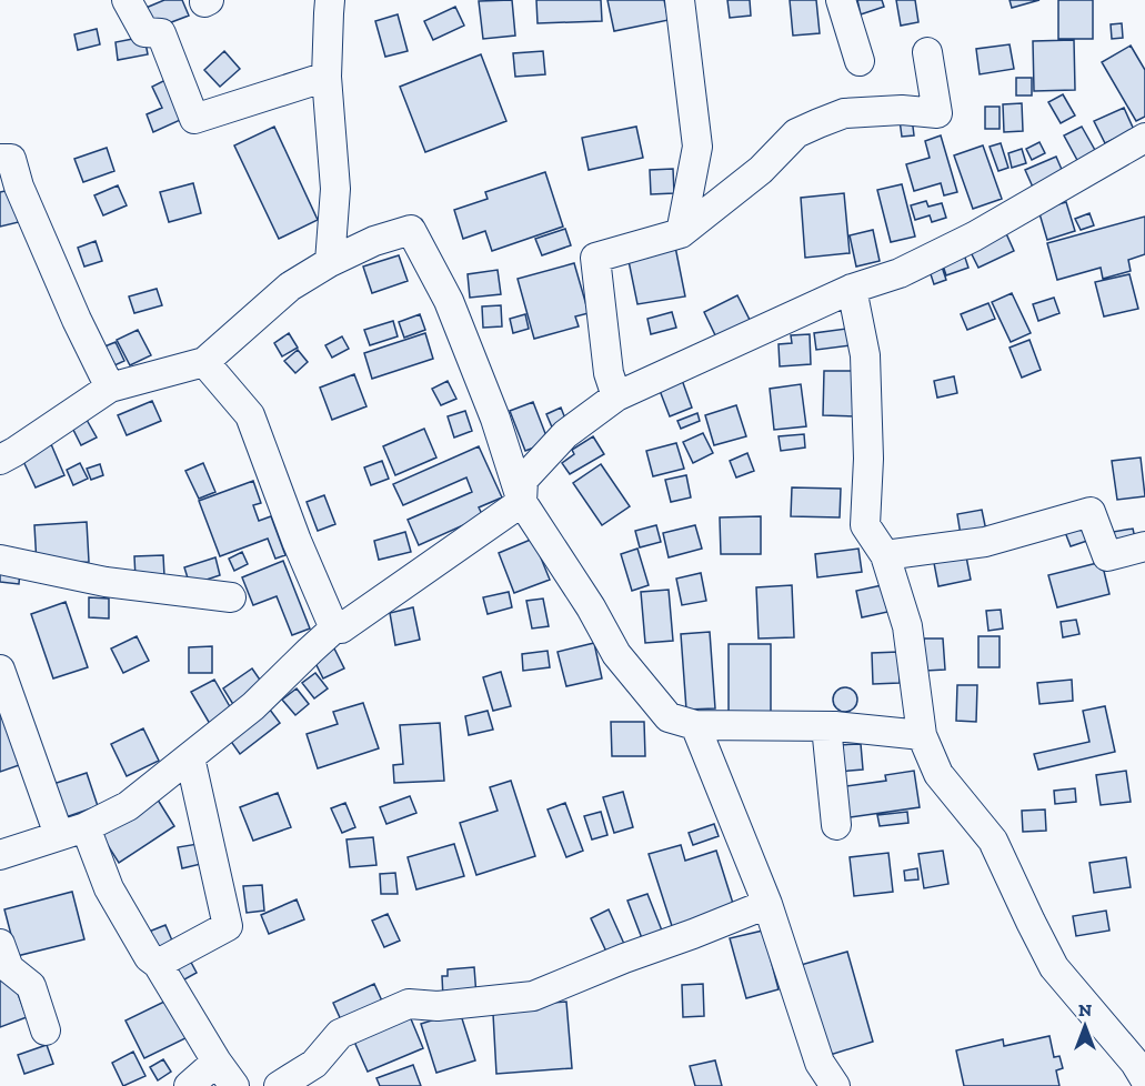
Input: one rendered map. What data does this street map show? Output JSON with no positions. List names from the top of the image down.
{
  "north": "top"
}
